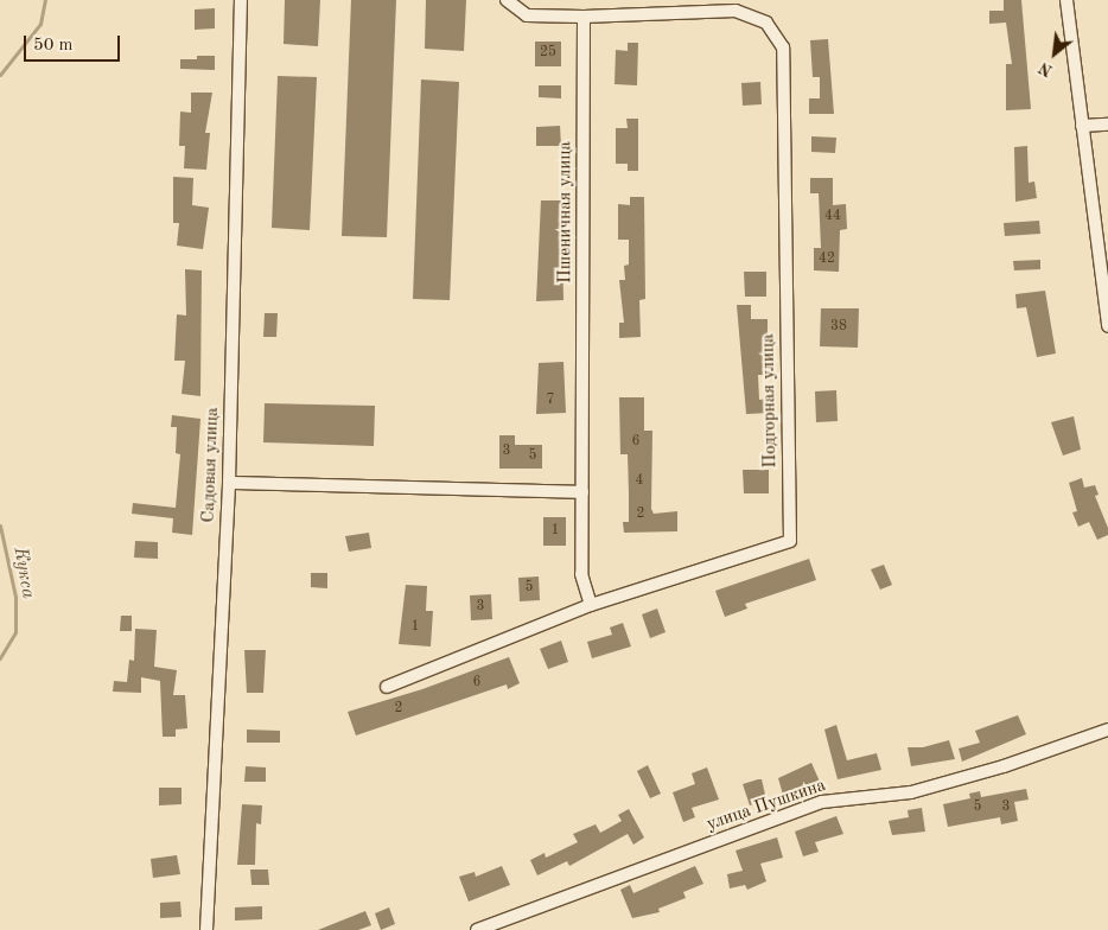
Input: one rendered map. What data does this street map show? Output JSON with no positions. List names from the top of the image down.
{
  "streets": {
    "street": [
      "Пшеничная улица",
      "Подгорная улица",
      "Садовая улица",
      "улица Пушкина"
    ]
  },
  "crossings": [
    ["Пшеничная улица", "Подгорная улица"]
  ],
  "water": ["Кукса"],
  "house_numbers": [
    "25",
    "44",
    "42",
    "38",
    "7",
    "6",
    "3",
    "5",
    "4",
    "2",
    "1",
    "5",
    "3",
    "1",
    "6",
    "2",
    "5",
    "3"
  ],
  "scale_bar": "50 m",
  "north": "bottom left"
}
